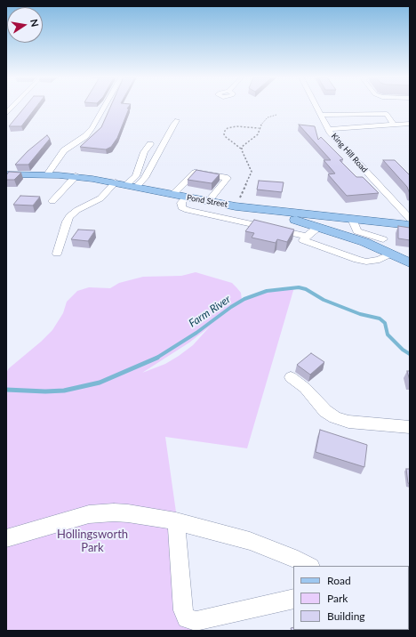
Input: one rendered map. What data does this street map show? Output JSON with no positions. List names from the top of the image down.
{
  "streets": {
    "main road": ["Pond Street"],
    "street": ["King Hill Road"]
  },
  "water": ["Farm River"],
  "parks": ["Hollingsworth Park"],
  "legend": ["Road", "Park", "Building"],
  "north": "right"
}
